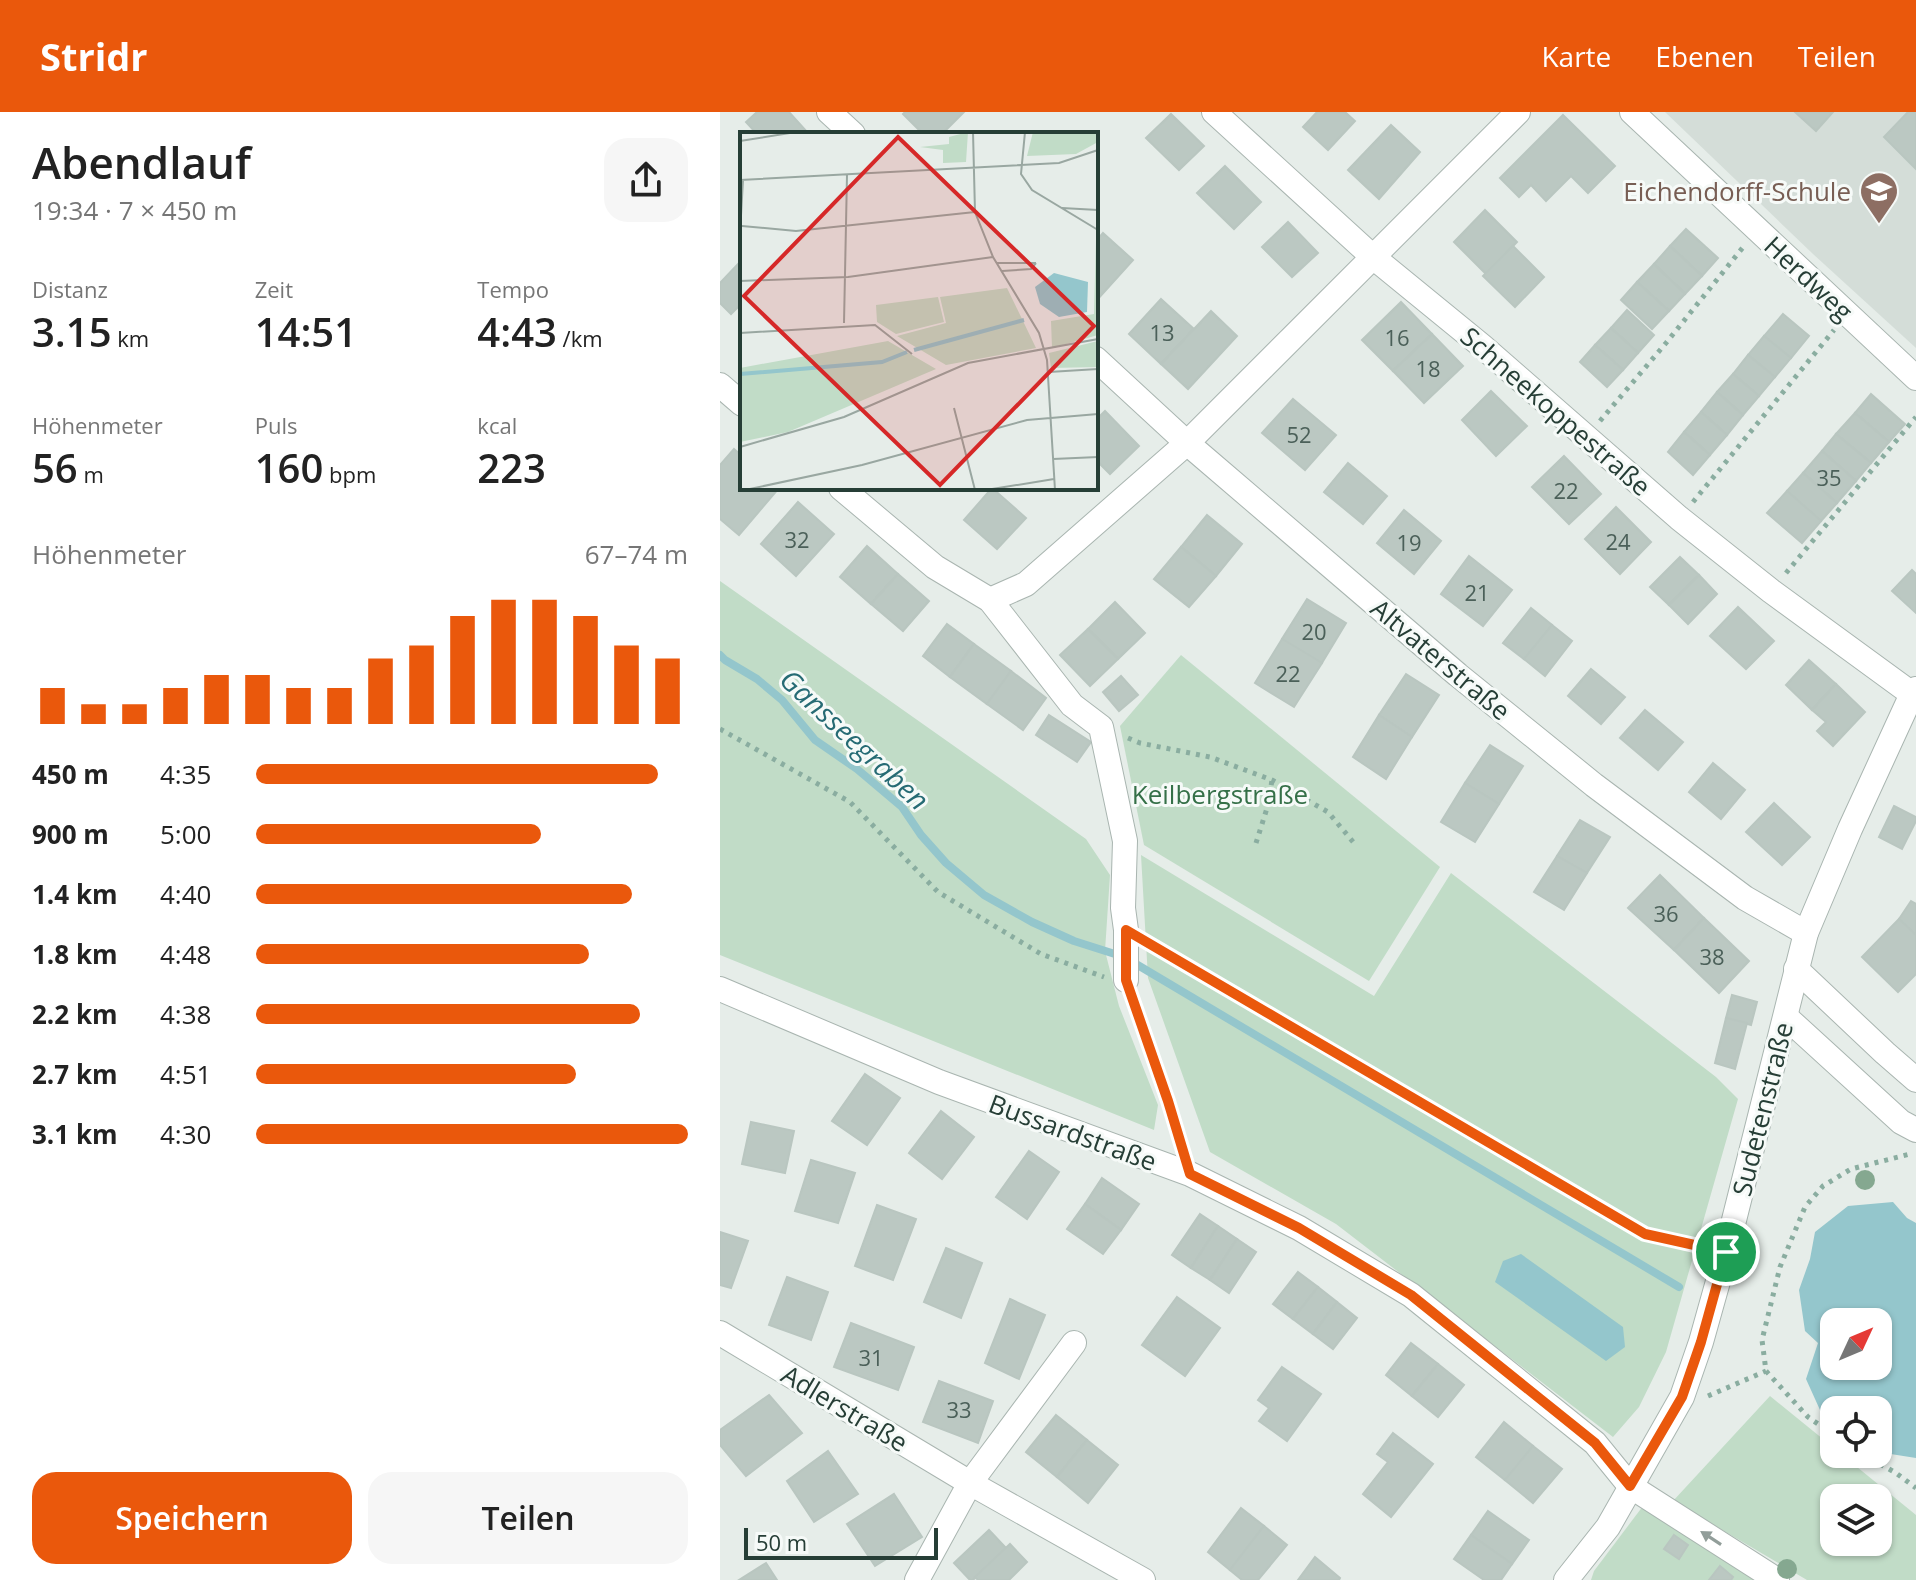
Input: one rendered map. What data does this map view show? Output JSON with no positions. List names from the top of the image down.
{
  "streets": {
    "street": [
      "Herdweg",
      "Schneekoppestraße",
      "Altvaterstraße",
      "Sudetenstraße",
      "Bussardstraße",
      "Adlerstraße"
    ]
  },
  "crossings": [
    ["Schneekoppestraße", "Sudetenstraße"],
    ["Altvaterstraße", "Sudetenstraße"],
    ["Sudetenstraße", "Bussardstraße"]
  ],
  "water": ["Gansseegraben"],
  "parks": ["Keilbergstraße"],
  "places": {
    "school or university": ["Eichendorff-Schule"]
  },
  "house_numbers": [
    "13",
    "16",
    "18",
    "52",
    "35",
    "22",
    "32",
    "24",
    "19",
    "21",
    "20",
    "22",
    "36",
    "38",
    "31",
    "33"
  ],
  "scale_bar": "50 m",
  "north": "top right",
  "page": {
    "header": "Stridr",
    "nav": ["Karte", "Ebenen", "Teilen"],
    "heading": ["Abendlauf", "19:34 · 7 × 450 m"],
    "stats": [
      ["Distanz", "3.15 km"],
      ["Zeit", "14:51"],
      ["Tempo", "4:43 /km"],
      ["Höhenmeter", "56 m"],
      ["Puls", "160 bpm"],
      ["kcal", "223"]
    ],
    "chart": ["Höhenmeter", "67–74 m"],
    "list": [
      {
        "name": "450 m",
        "note": "4:35"
      },
      {
        "name": "900 m",
        "note": "5:00"
      },
      {
        "name": "1.4 km",
        "note": "4:40"
      },
      {
        "name": "1.8 km",
        "note": "4:48"
      },
      {
        "name": "2.2 km",
        "note": "4:38"
      },
      {
        "name": "2.7 km",
        "note": "4:51"
      },
      {
        "name": "3.1 km",
        "note": "4:30"
      }
    ],
    "buttons": ["Speichern", "Teilen"],
    "scale": "50 m"
  }
}
